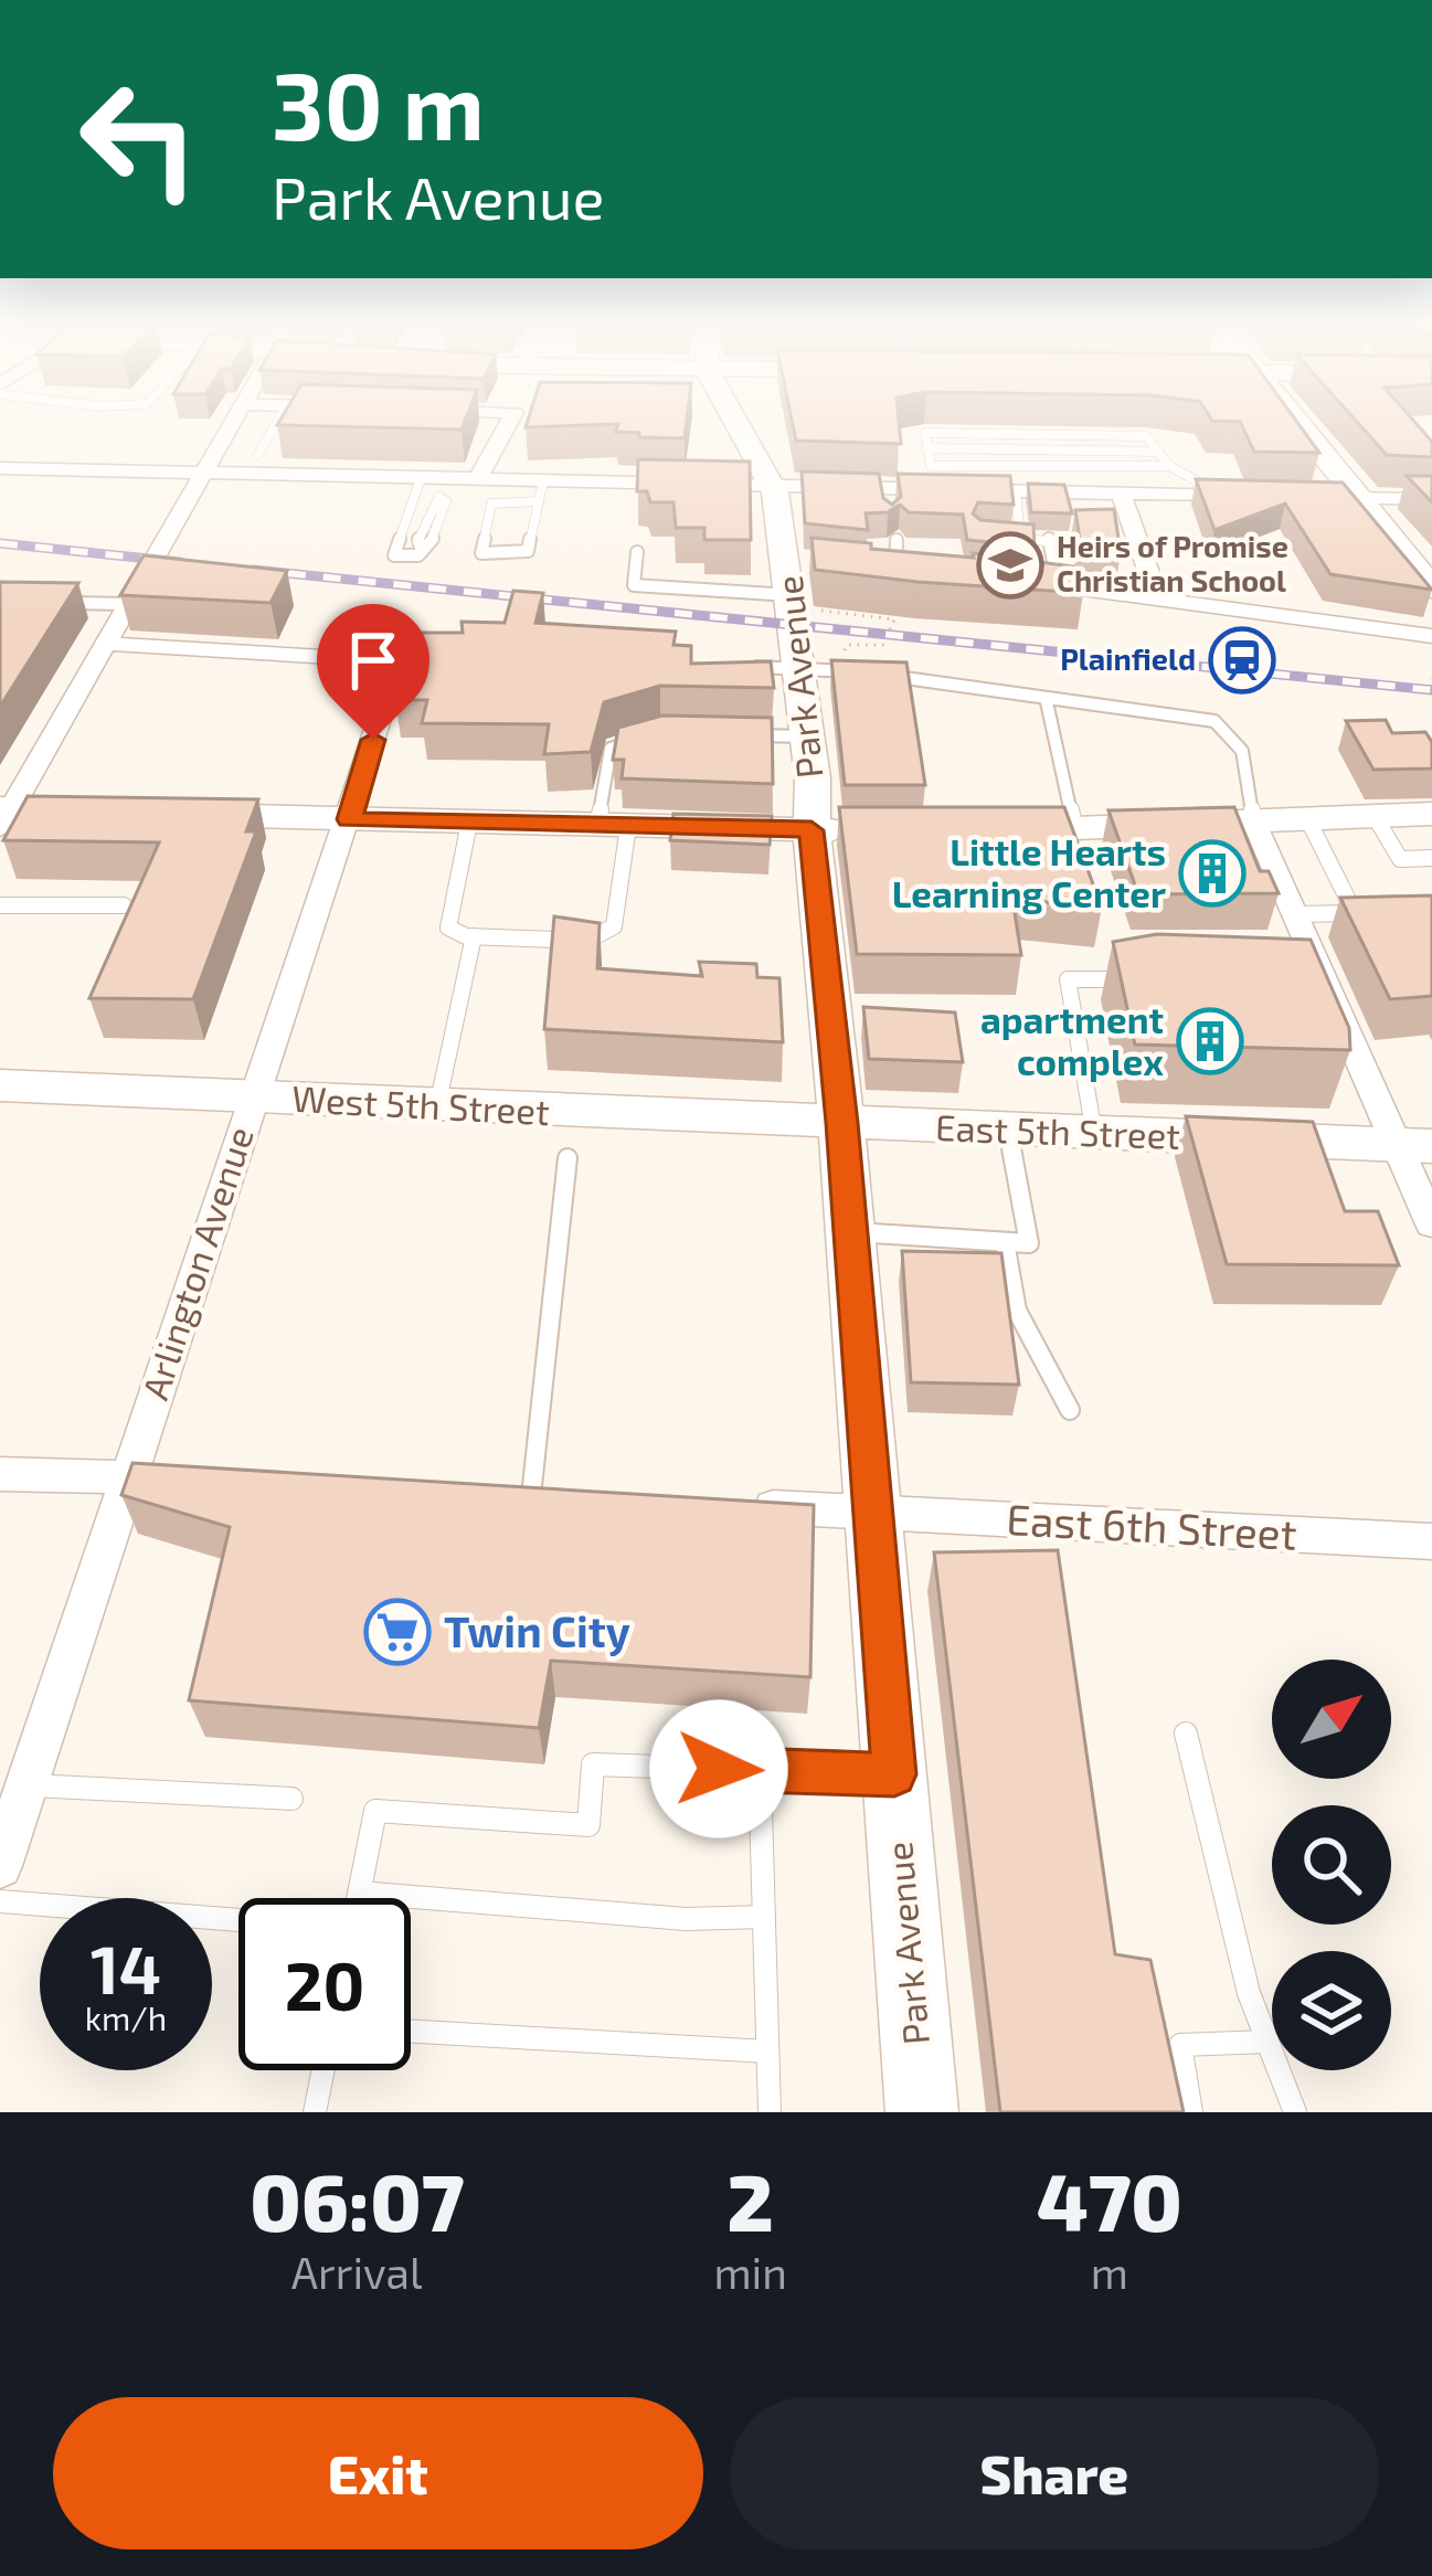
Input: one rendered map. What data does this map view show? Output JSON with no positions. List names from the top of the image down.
{
  "streets": {
    "main road": ["Park Avenue", "West 5th Street", "East 5th Street"],
    "street": ["Arlington Avenue", "East 6th Street"]
  },
  "crossings": [
    ["Park Avenue", "West 5th Street"],
    ["Park Avenue", "East 5th Street"],
    ["Park Avenue", "East 6th Street"],
    ["West 5th Street", "East 5th Street"],
    ["West 5th Street", "Arlington Avenue"]
  ],
  "places": {
    "school or university": ["Heirs of Promise Christian School"],
    "station": ["Plainfield"],
    "building": ["Little Hearts Learning Center", "apartment complex"],
    "supermarket": ["Twin City"]
  },
  "north": "top right",
  "page": {
    "turn": ["30 m", "Park Avenue"],
    "speed": "14 km/h",
    "limit": "20",
    "eta": [
      "06:07",
      "Arrival",
      "2",
      "min",
      "470",
      "m"
    ],
    "buttons": ["Exit", "Share"]
  }
}
